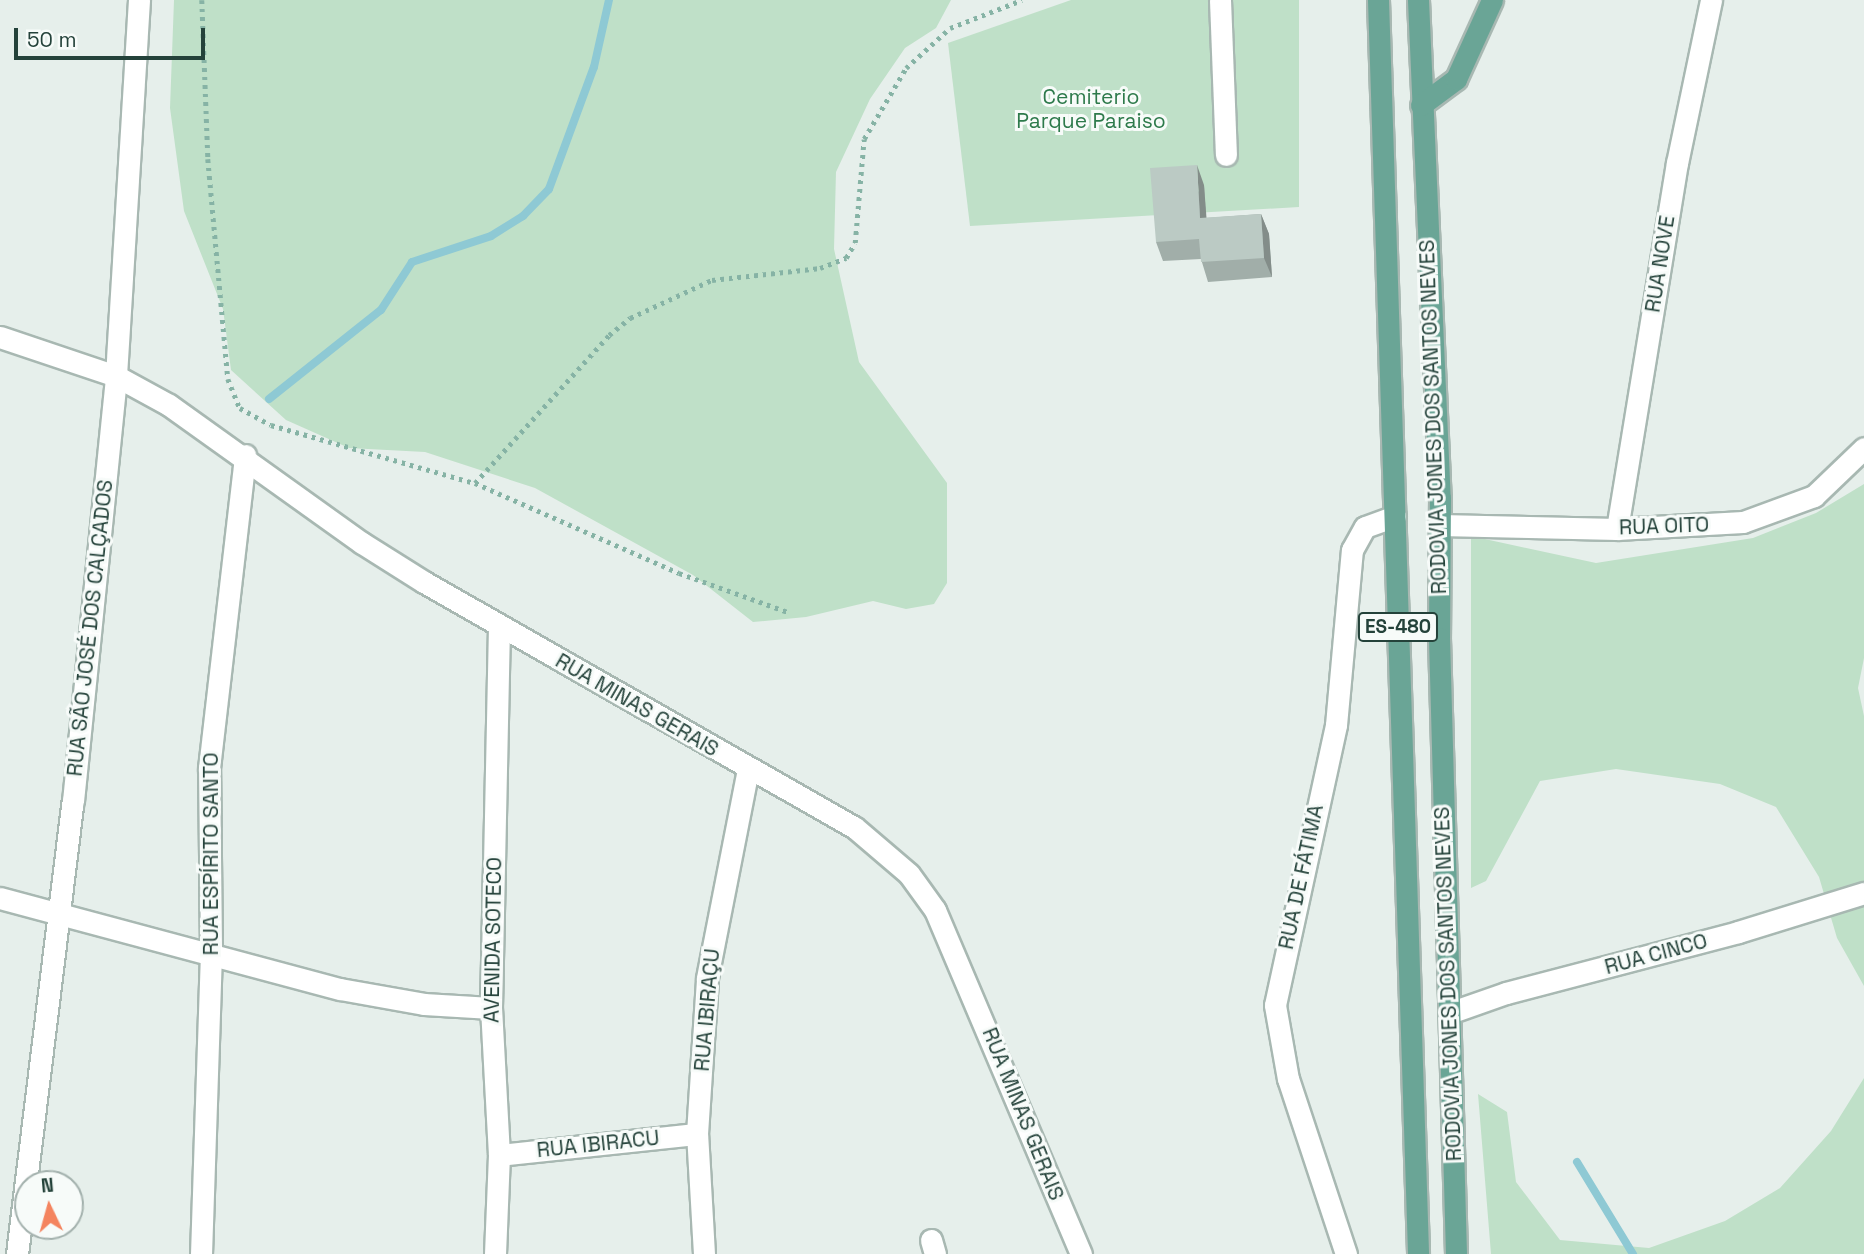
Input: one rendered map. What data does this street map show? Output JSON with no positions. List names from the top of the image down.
{
  "streets": {
    "main road": ["RODOVIA JONES DOS SANTOS NEVES", "ES-480"],
    "street": [
      "RUA NOVE",
      "RUA OITO",
      "RUA SÃO JOSÉ DOS CALÇADOS",
      "RUA MINAS GERAIS",
      "RUA ESPÍRITO SANTO",
      "RUA DE FÁTIMA",
      "AVENIDA SOTECO",
      "RUA CINCO",
      "RUA IBIRAÇU",
      "RUA IBIRACU"
    ]
  },
  "crossings": [
    ["RUA NOVE", "RUA OITO"],
    ["RODOVIA JONES DOS SANTOS NEVES", "RUA OITO"],
    ["RODOVIA JONES DOS SANTOS NEVES", "RUA DE FÁTIMA"],
    ["RODOVIA JONES DOS SANTOS NEVES", "RUA CINCO"],
    ["RUA SÃO JOSÉ DOS CALÇADOS", "RUA MINAS GERAIS"],
    ["RUA MINAS GERAIS", "RUA ESPÍRITO SANTO"],
    ["RUA MINAS GERAIS", "AVENIDA SOTECO"],
    ["RUA MINAS GERAIS", "RUA IBIRAÇU"],
    ["AVENIDA SOTECO", "RUA IBIRACU"],
    ["RUA IBIRAÇU", "RUA IBIRACU"]
  ],
  "parks": ["Cemiterio Parque Paraiso"],
  "scale_bar": "50 m",
  "north": "top"
}
